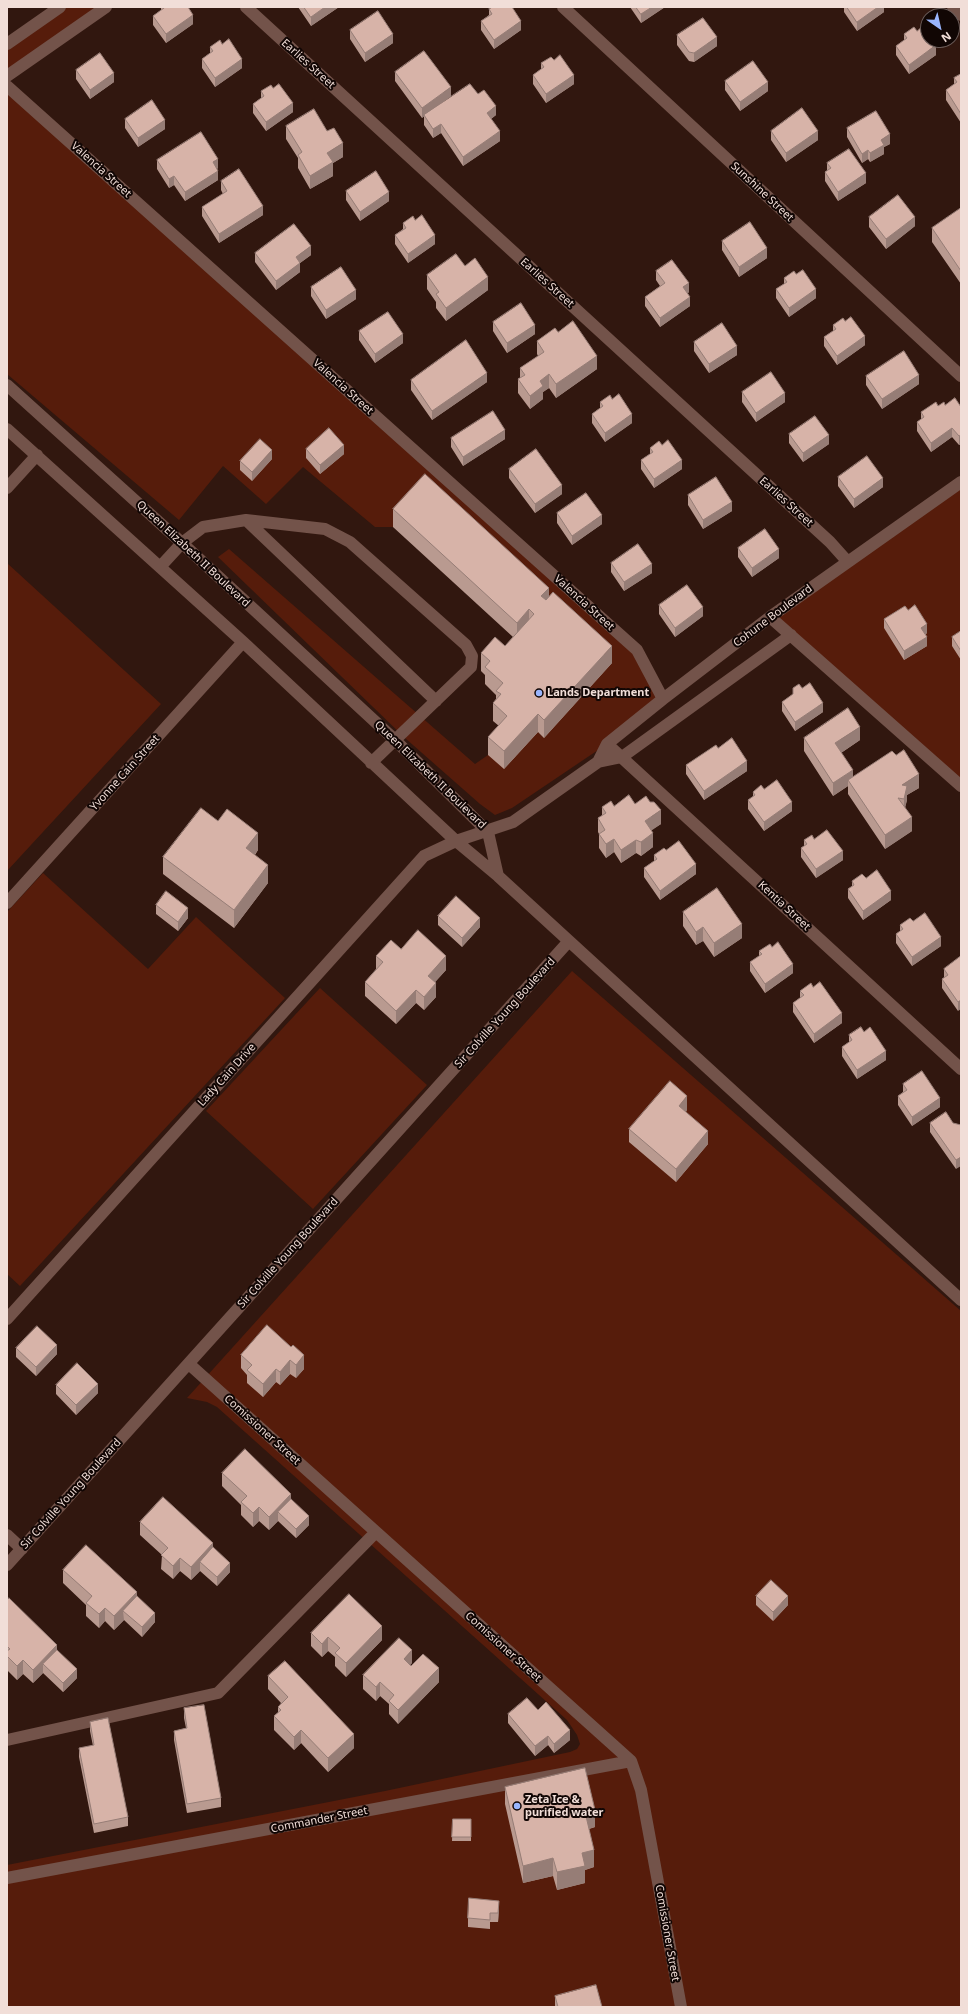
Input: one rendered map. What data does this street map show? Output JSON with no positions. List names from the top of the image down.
{
  "streets": {
    "street": [
      "Earlies Street",
      "Valencia Street",
      "Sunshine Street",
      "Queen Elizabeth II Boulevard",
      "Cohune Boulevard",
      "Yvonne Cain Street",
      "Kentia Street",
      "Sir Colville Young Boulevard",
      "Lady Cain Drive",
      "Comissioner Street",
      "Commander Street"
    ]
  },
  "crossings": [
    ["Earlies Street", "Cohune Boulevard"],
    ["Valencia Street", "Cohune Boulevard"],
    ["Queen Elizabeth II Boulevard", "Cohune Boulevard"],
    ["Queen Elizabeth II Boulevard", "Lady Cain Drive"],
    ["Cohune Boulevard", "Kentia Street"],
    ["Cohune Boulevard", "Lady Cain Drive"],
    ["Sir Colville Young Boulevard", "Comissioner Street"],
    ["Comissioner Street", "Commander Street"]
  ],
  "places": ["Lands Department", "Zeta Ice & purified water"],
  "north": "bottom right"
}
